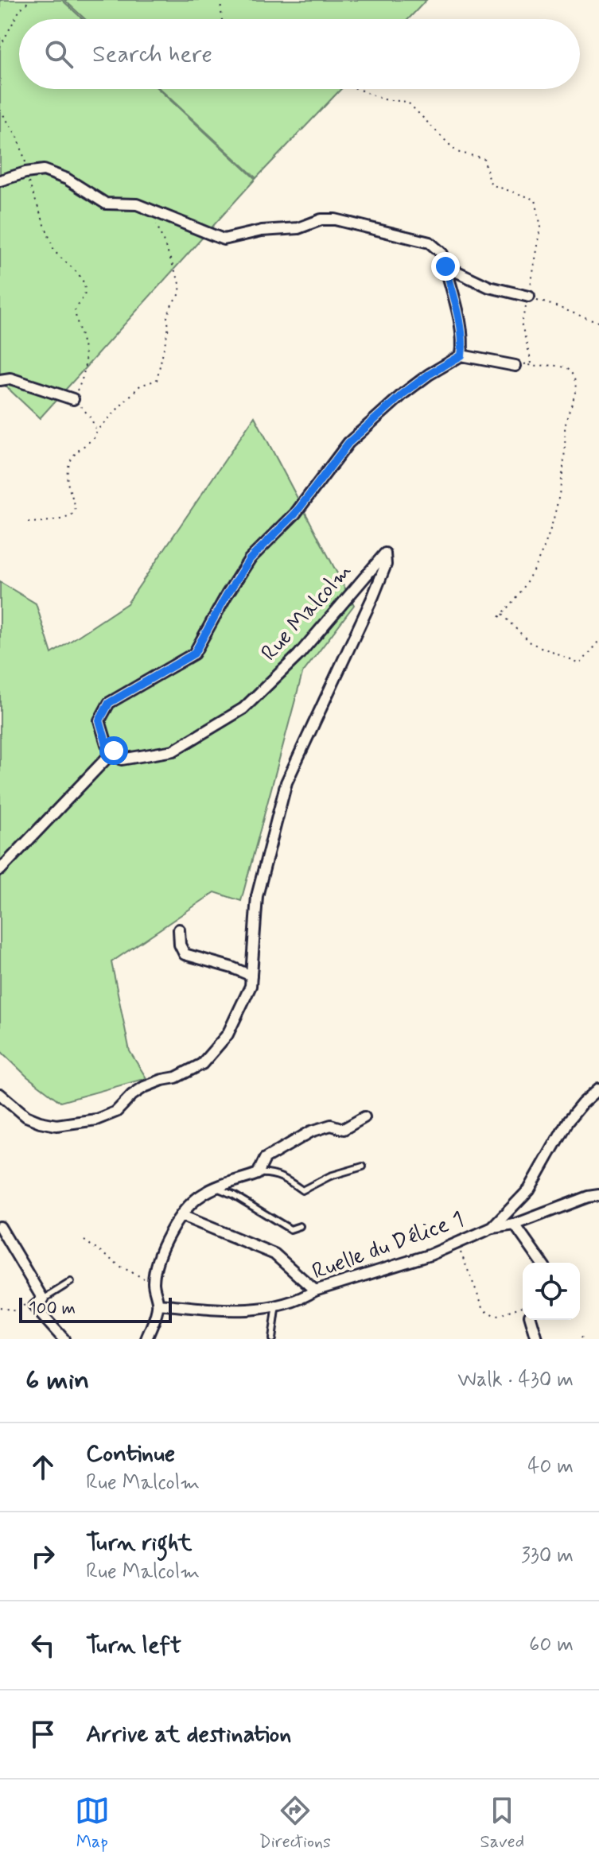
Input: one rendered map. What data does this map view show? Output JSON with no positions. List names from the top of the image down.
{
  "streets": {
    "street": ["Rue Malcolm", "Ruelle du Délice 1"]
  },
  "scale_bar": "100 m",
  "page": {
    "search": "Search here",
    "scale": "100 m",
    "heading": ["6 min", "Walk · 430 m"],
    "list": [
      ["Continue", "Rue Malcolm", "40 m"],
      ["Turn right", "Rue Malcolm", "330 m"],
      ["Turn left", "60 m"],
      "Arrive at destination"
    ],
    "nav": ["Map", "Directions", "Saved"]
  }
}
